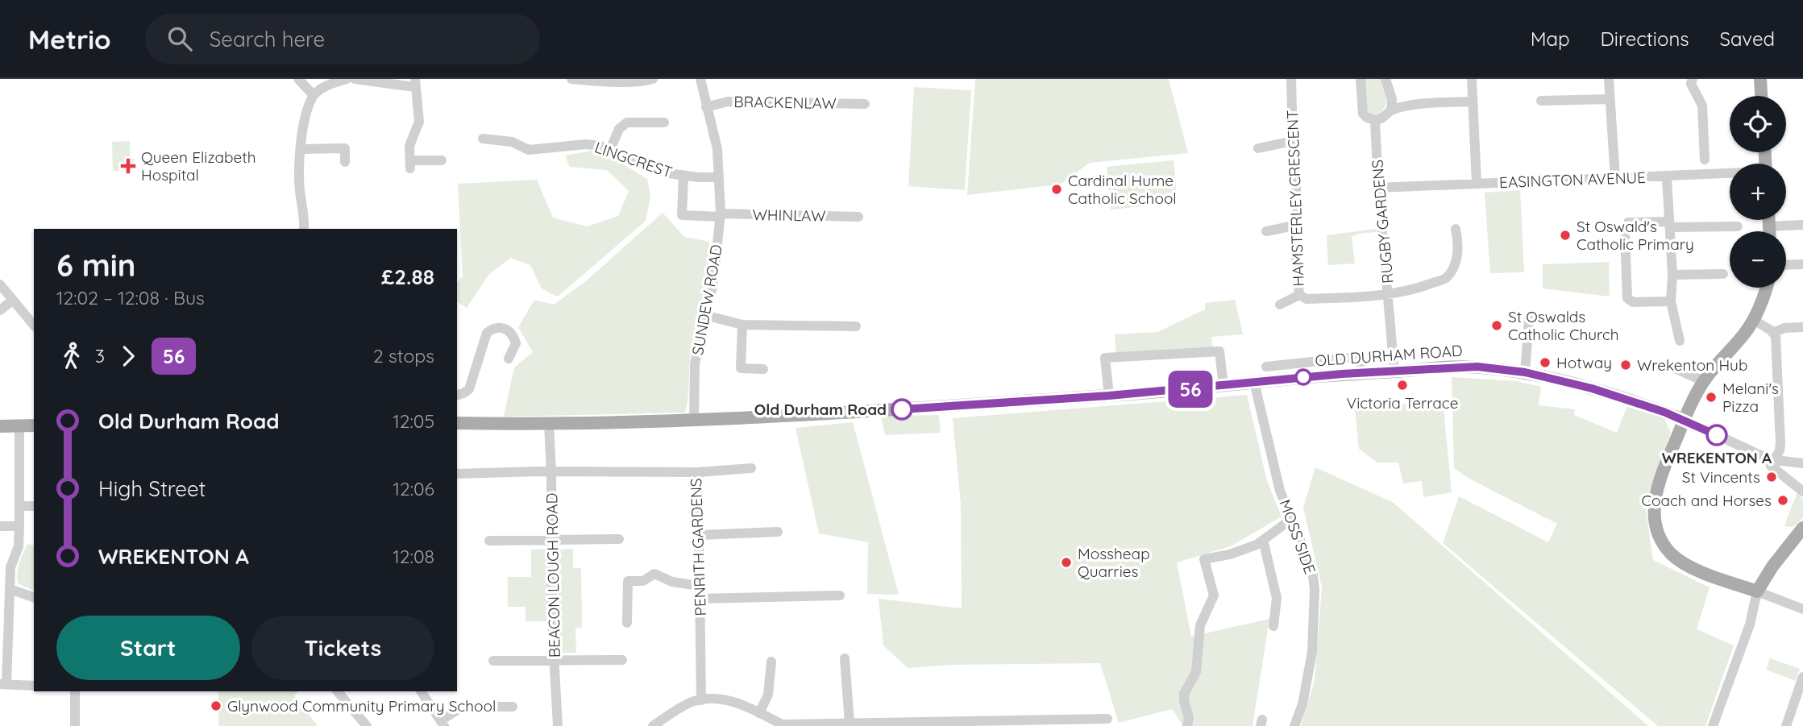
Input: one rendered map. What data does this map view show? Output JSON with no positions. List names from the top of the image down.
{
  "streets": {
    "main road": ["OLD DURHAM ROAD"],
    "street": [
      "BRACKENLAW",
      "LINGCREST",
      "EASINGTON AVENUE",
      "HAMSTERLEY CRESCENT",
      "WHINLAW",
      "RUGBY GARDENS",
      "SUNDEW ROAD",
      "MOSS SIDE",
      "PENRITH GARDENS",
      "BEACON LOUGH ROAD"
    ]
  },
  "crossings": [
    ["BRACKENLAW", "SUNDEW ROAD"],
    ["LINGCREST", "WHINLAW"],
    ["LINGCREST", "SUNDEW ROAD"],
    ["EASINGTON AVENUE", "RUGBY GARDENS"],
    ["HAMSTERLEY CRESCENT", "RUGBY GARDENS"],
    ["WHINLAW", "SUNDEW ROAD"],
    ["RUGBY GARDENS", "OLD DURHAM ROAD"],
    ["SUNDEW ROAD", "OLD DURHAM ROAD"],
    ["OLD DURHAM ROAD", "MOSS SIDE"],
    ["OLD DURHAM ROAD", "BEACON LOUGH ROAD"],
    ["PENRITH GARDENS", "BEACON LOUGH ROAD"]
  ],
  "places": {
    "health": ["Queen Elizabeth Hospital"],
    "other": [
      "Cardinal Hume Catholic School",
      "St Oswald's Catholic Primary",
      "St Oswalds Catholic Church",
      "Hotway",
      "Wrekenton Hub",
      "Victoria Terrace",
      "Melani's Pizza",
      "Old Durham Road",
      "WREKENTON A",
      "St Vincents",
      "Coach and Horses",
      "Mossheap Quarries",
      "Glynwood Community Primary School"
    ]
  },
  "lines": ["bus line 56"],
  "page": {
    "header": "Metrio",
    "search": "Search here",
    "nav": ["Map", "Directions", "Saved"],
    "on_map": "56",
    "map_buttons": ["+", "−"],
    "heading": ["6 min", "12:02 – 12:08 · Bus", "£2.88"],
    "legs": ["3", "56", "2 stops"],
    "list": [
      {
        "name": "Old Durham Road",
        "value": "12:05"
      },
      {
        "name": "High Street",
        "value": "12:06"
      },
      {
        "name": "WREKENTON A",
        "value": "12:08"
      }
    ],
    "buttons": ["Start", "Tickets"]
  }
}
